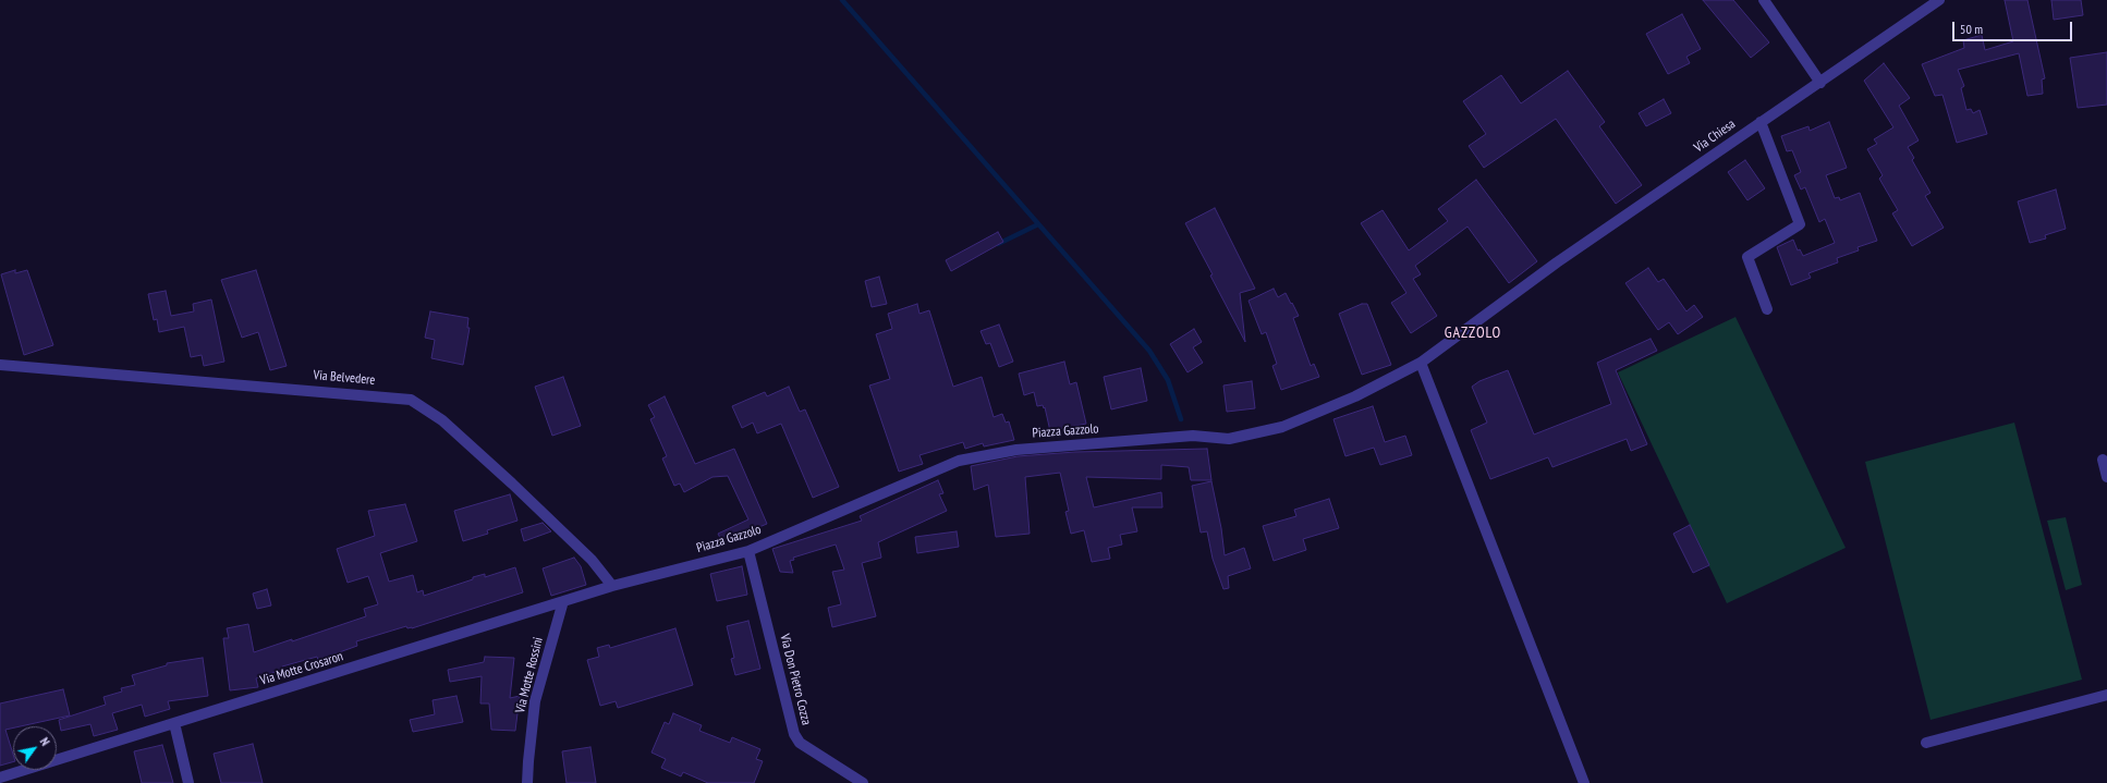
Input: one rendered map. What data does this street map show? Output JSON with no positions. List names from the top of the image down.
{
  "streets": {
    "street": [
      "Via Chiesa",
      "Via Belvedere",
      "Piazza Gazzolo",
      "Via Motte Crosaron",
      "Via Motte Rossini",
      "Via Don Pietro Cozza"
    ]
  },
  "crossings": [
    ["Via Chiesa", "Piazza Gazzolo"],
    ["Via Belvedere", "Piazza Gazzolo"],
    ["Via Belvedere", "Via Motte Crosaron"],
    ["Piazza Gazzolo", "Via Motte Crosaron"],
    ["Piazza Gazzolo", "Via Don Pietro Cozza"],
    ["Via Motte Crosaron", "Via Motte Rossini"]
  ],
  "districts": ["GAZZOLO"],
  "scale_bar": "50 m",
  "north": "top right"
}
